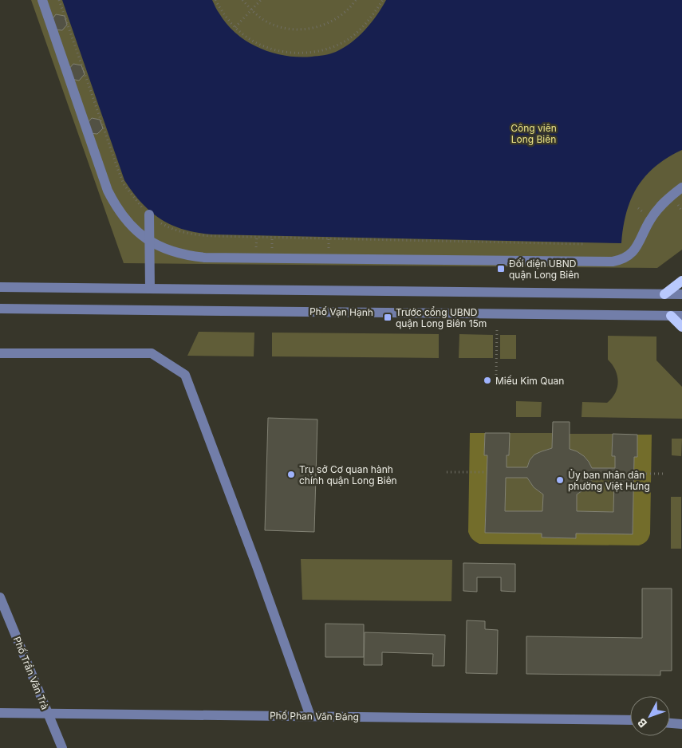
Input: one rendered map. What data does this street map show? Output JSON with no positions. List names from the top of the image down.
{
  "streets": {
    "street": ["Phố Vạn Hạnh", "Phố Trần Văn Trà", "Phố Phan Văn Đáng"]
  },
  "crossings": [
    ["Phố Trần Văn Trà", "Phố Phan Văn Đáng"]
  ],
  "parks": ["Công viên Long Biên"],
  "places": {
    "transit": ["Đối diện UBND quận Long Biên", "Trước cổng UBND quận Long Biên 15m"],
    "other": ["Miếu Kim Quan", "Trụ sở Cơ quan hành chính quận Long Biên", "Ủy ban nhân dân phường Việt Hưng"]
  },
  "north": "bottom left"
}
